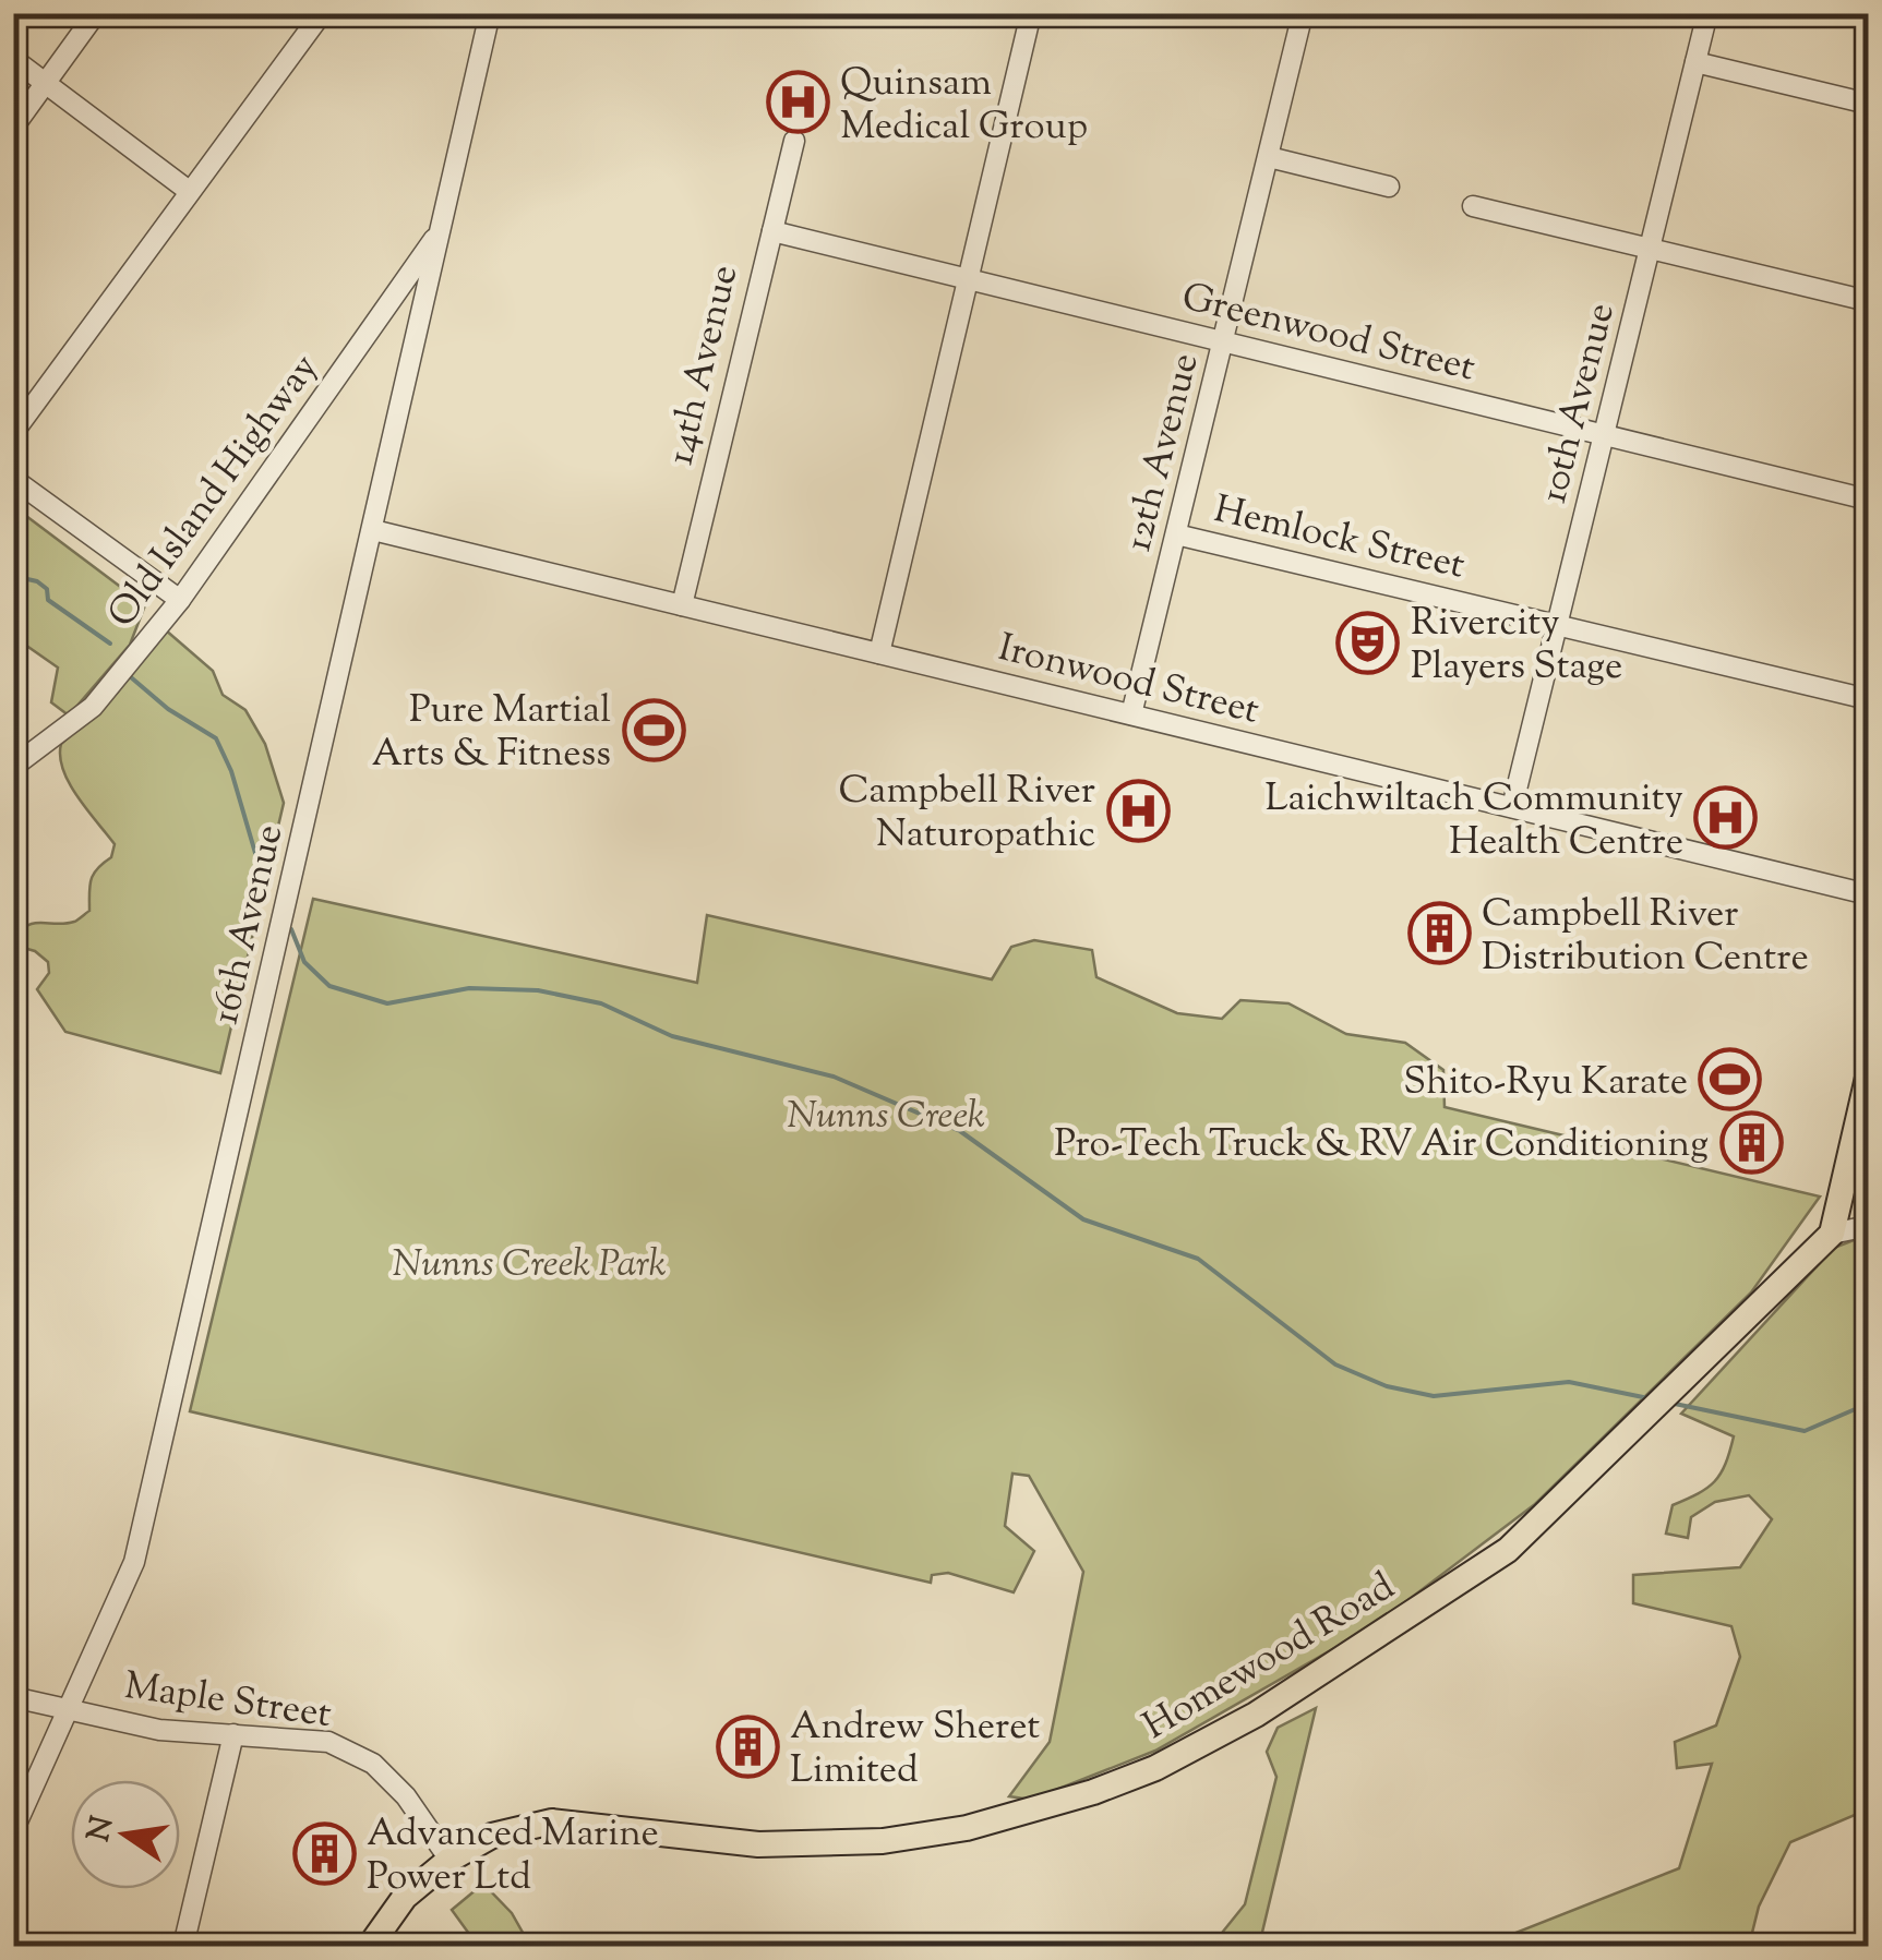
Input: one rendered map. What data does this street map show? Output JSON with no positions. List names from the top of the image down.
{
  "streets": {
    "main road": ["Homewood Road"],
    "street": [
      "Greenwood Street",
      "14th Avenue",
      "10th Avenue",
      "12th Avenue",
      "Old Island Highway",
      "Hemlock Street",
      "Ironwood Street",
      "16th Avenue",
      "Maple Street"
    ]
  },
  "crossings": [
    ["Greenwood Street", "14th Avenue"],
    ["Greenwood Street", "10th Avenue"],
    ["Greenwood Street", "12th Avenue"],
    ["14th Avenue", "Ironwood Street"],
    ["10th Avenue", "Hemlock Street"],
    ["10th Avenue", "Ironwood Street"],
    ["12th Avenue", "Hemlock Street"],
    ["12th Avenue", "Ironwood Street"],
    ["Old Island Highway", "16th Avenue"],
    ["Ironwood Street", "16th Avenue"],
    ["16th Avenue", "Maple Street"],
    ["Homewood Road", "Maple Street"]
  ],
  "parks": ["Nunns Creek", "Nunns Creek Park"],
  "places": {
    "hospital": ["Quinsam Medical Group", "Campbell River Naturopathic", "Laichwiltach Community Health Centre"],
    "theatre": ["Rivercity Players Stage"],
    "sports": ["Pure Martial Arts & Fitness", "Shito-Ryu Karate"],
    "building": [
      "Campbell River Distribution Centre",
      "Pro-Tech Truck & RV Air Conditioning",
      "Andrew Sheret Limited",
      "Advanced Marine Power Ltd"
    ]
  },
  "north": "left"
}
